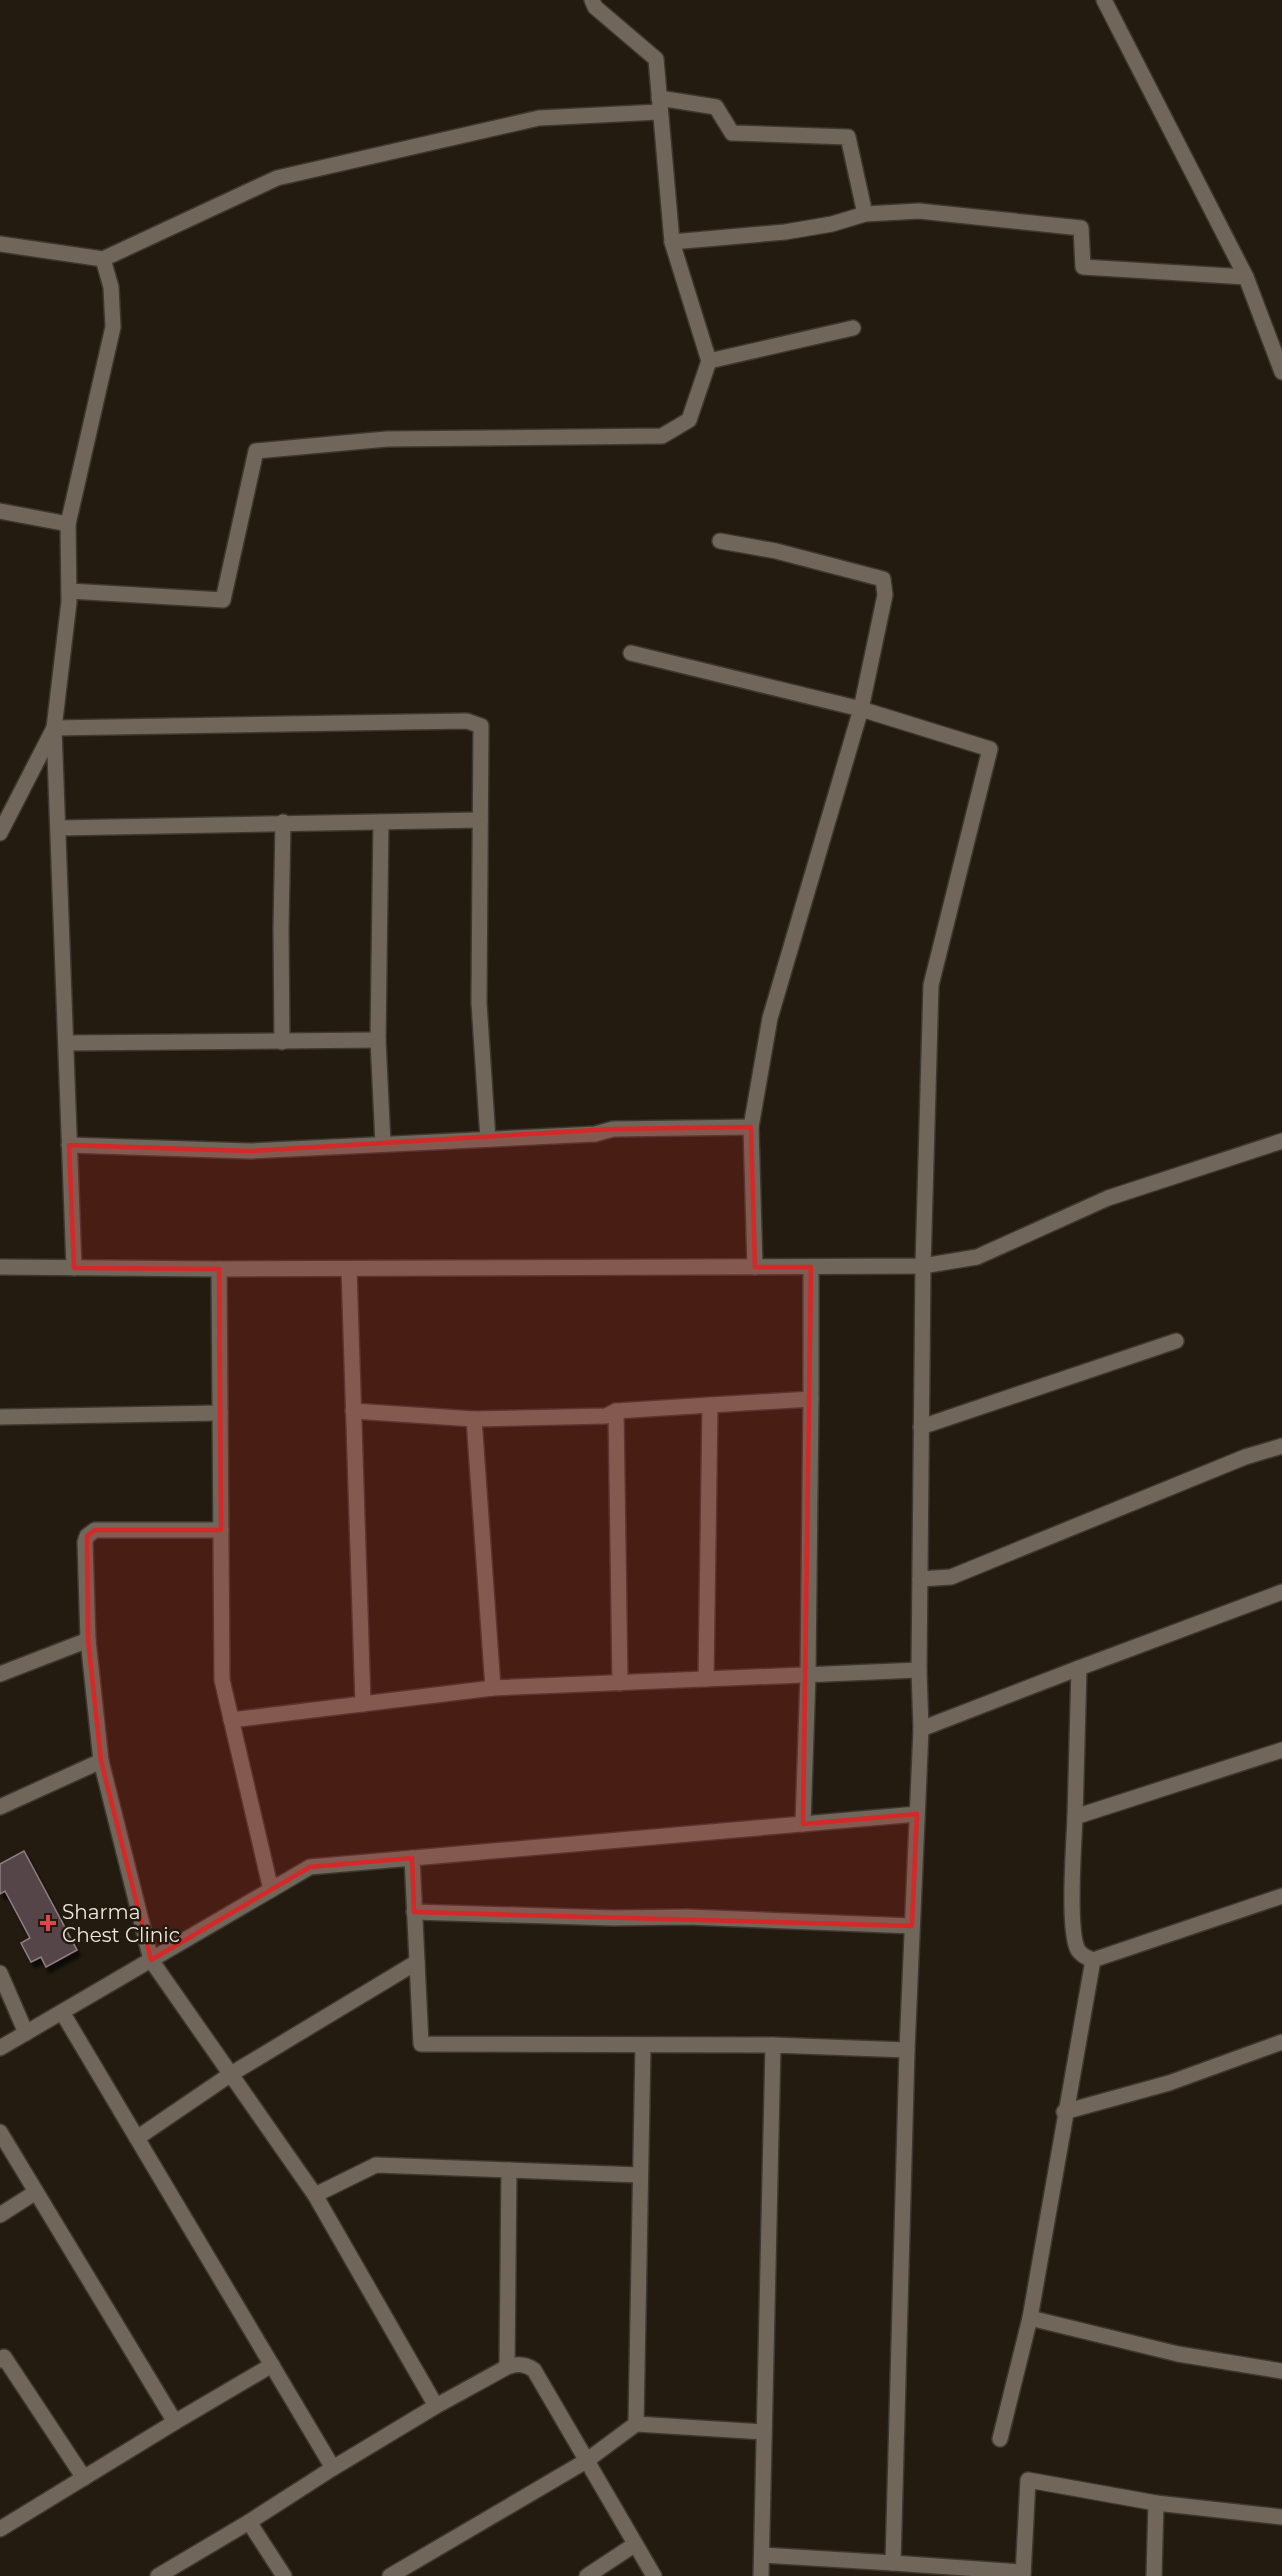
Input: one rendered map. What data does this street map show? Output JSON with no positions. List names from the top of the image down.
{
  "places": {
    "health": ["Sharma Chest Clinic"]
  }
}
